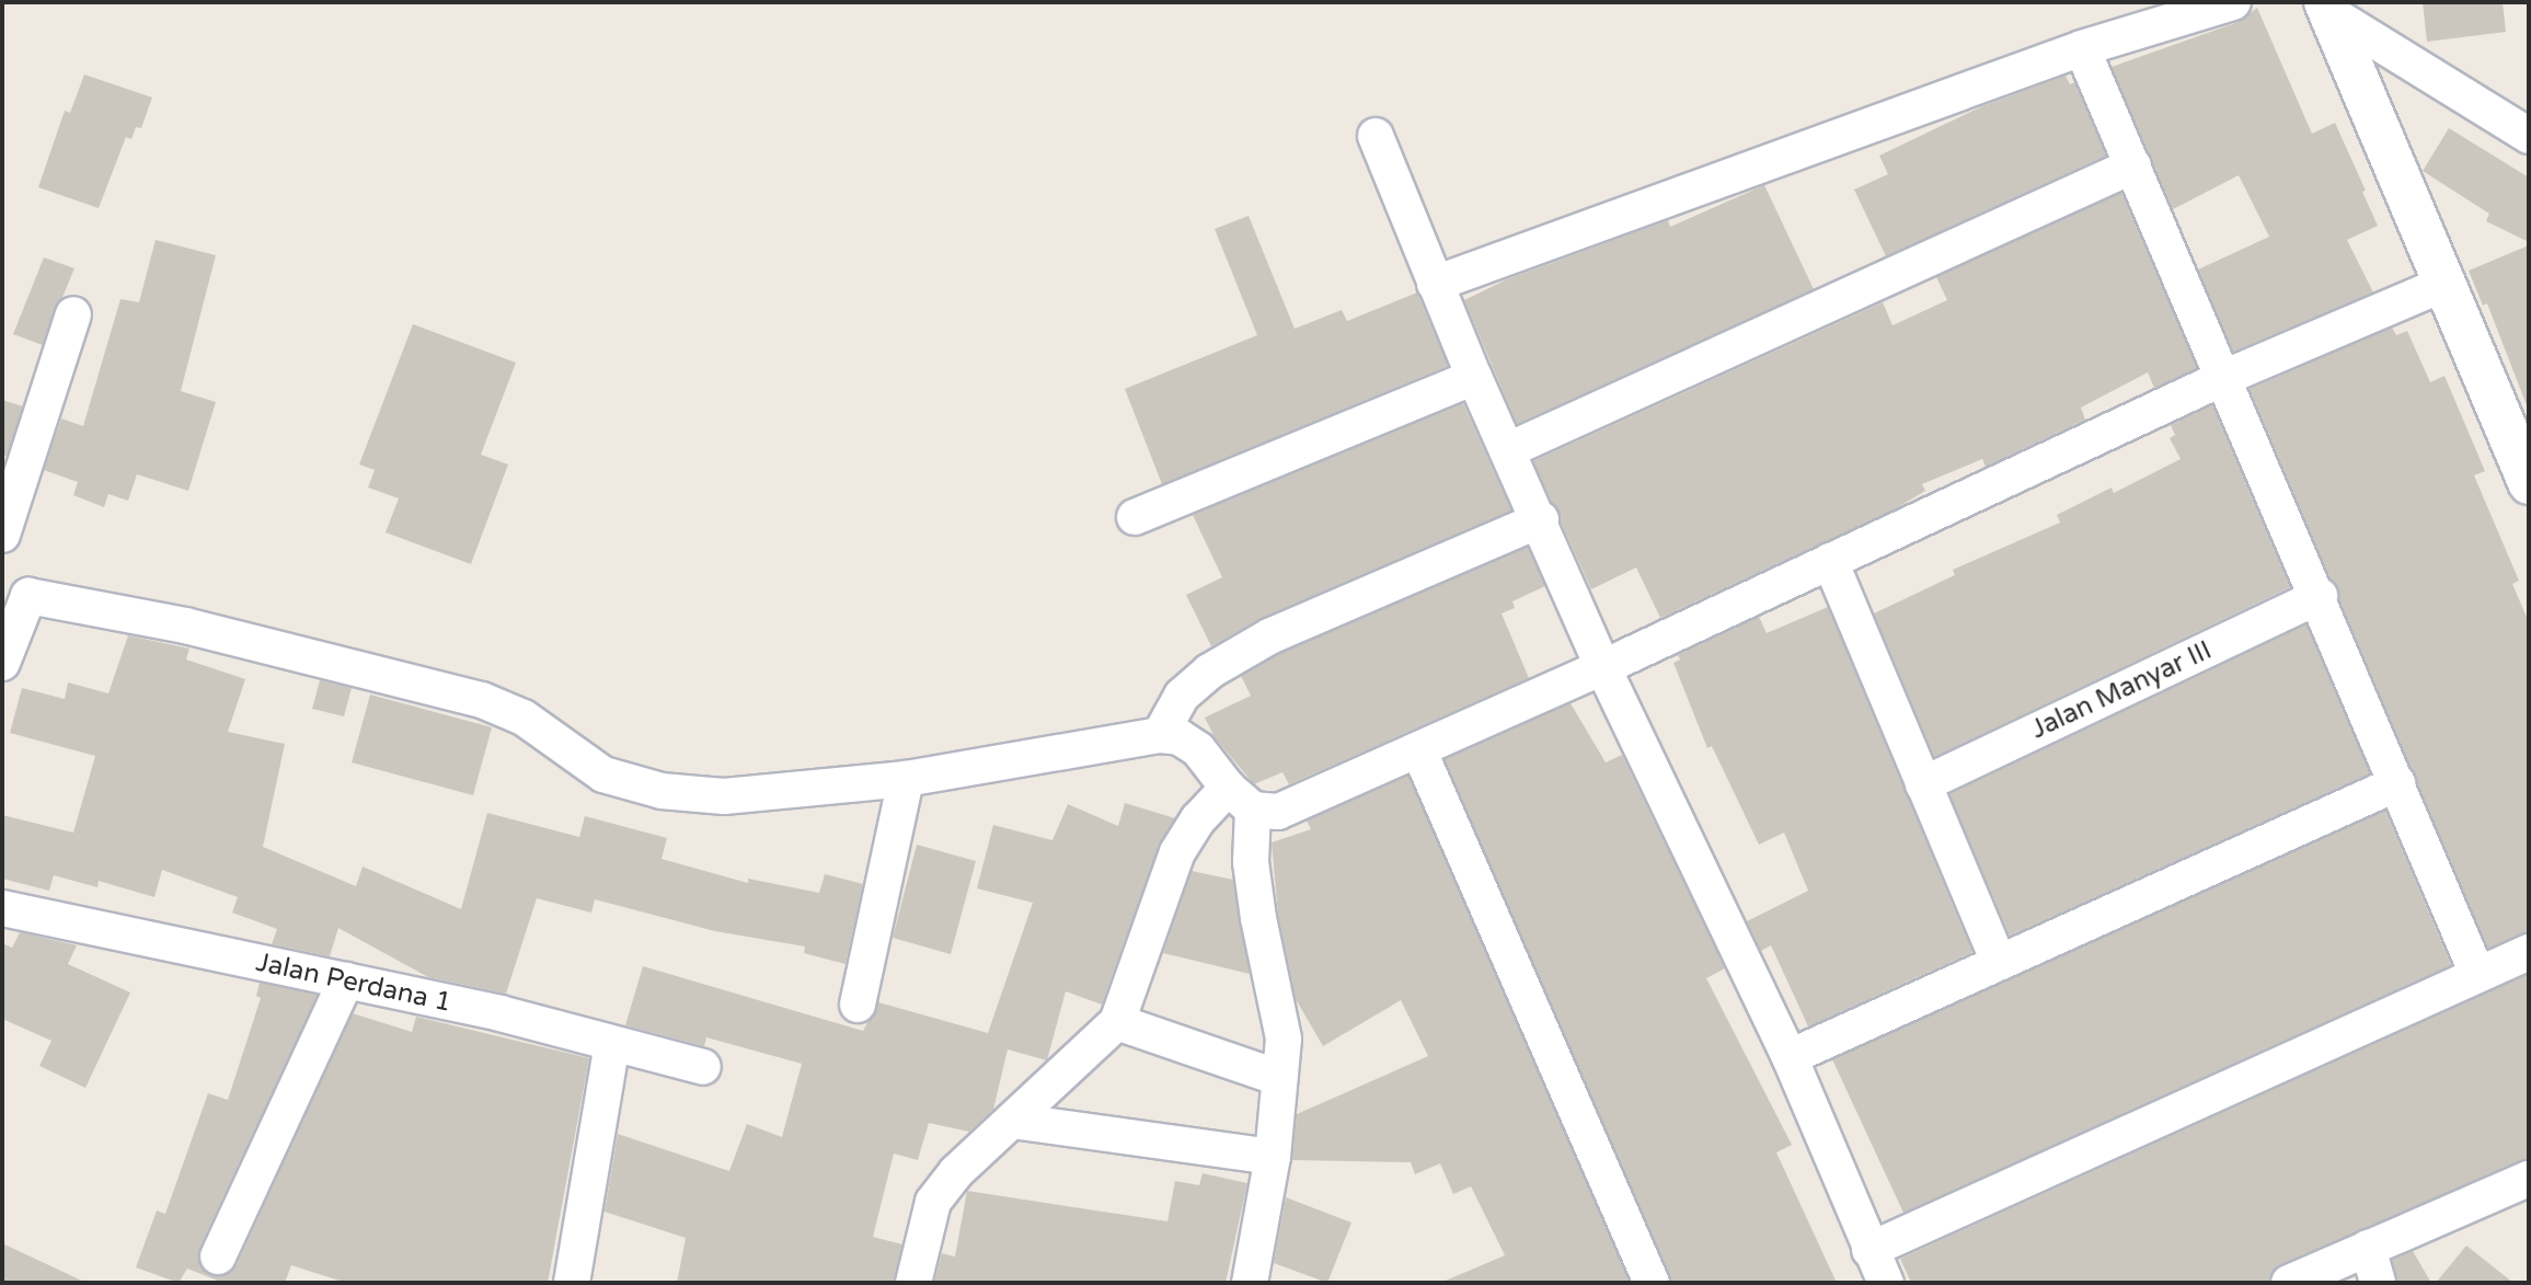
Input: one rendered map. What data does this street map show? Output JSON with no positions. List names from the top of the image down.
{
  "streets": {
    "street": ["Jalan Manyar III", "Jalan Perdana 1"]
  }
}
